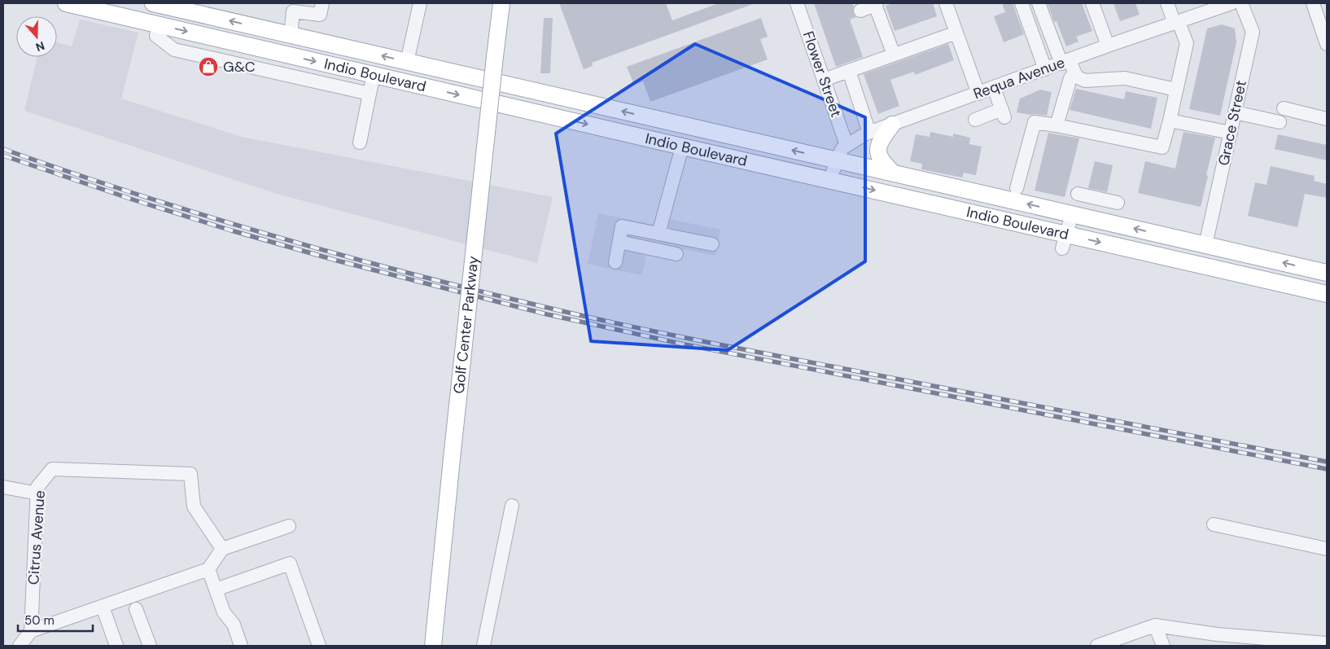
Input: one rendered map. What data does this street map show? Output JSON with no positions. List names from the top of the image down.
{
  "streets": {
    "main road": ["Indio Boulevard", "Golf Center Parkway"],
    "street": [
      "Flower Street",
      "Requa Avenue",
      "Grace Street",
      "Citrus Avenue"
    ]
  },
  "crossings": [
    ["Flower Street", "Requa Avenue"],
    ["Indio Boulevard", "Requa Avenue"],
    ["Indio Boulevard", "Grace Street"]
  ],
  "places": {
    "shop": ["G&C"]
  },
  "scale_bar": "50 m",
  "north": "bottom"
}
